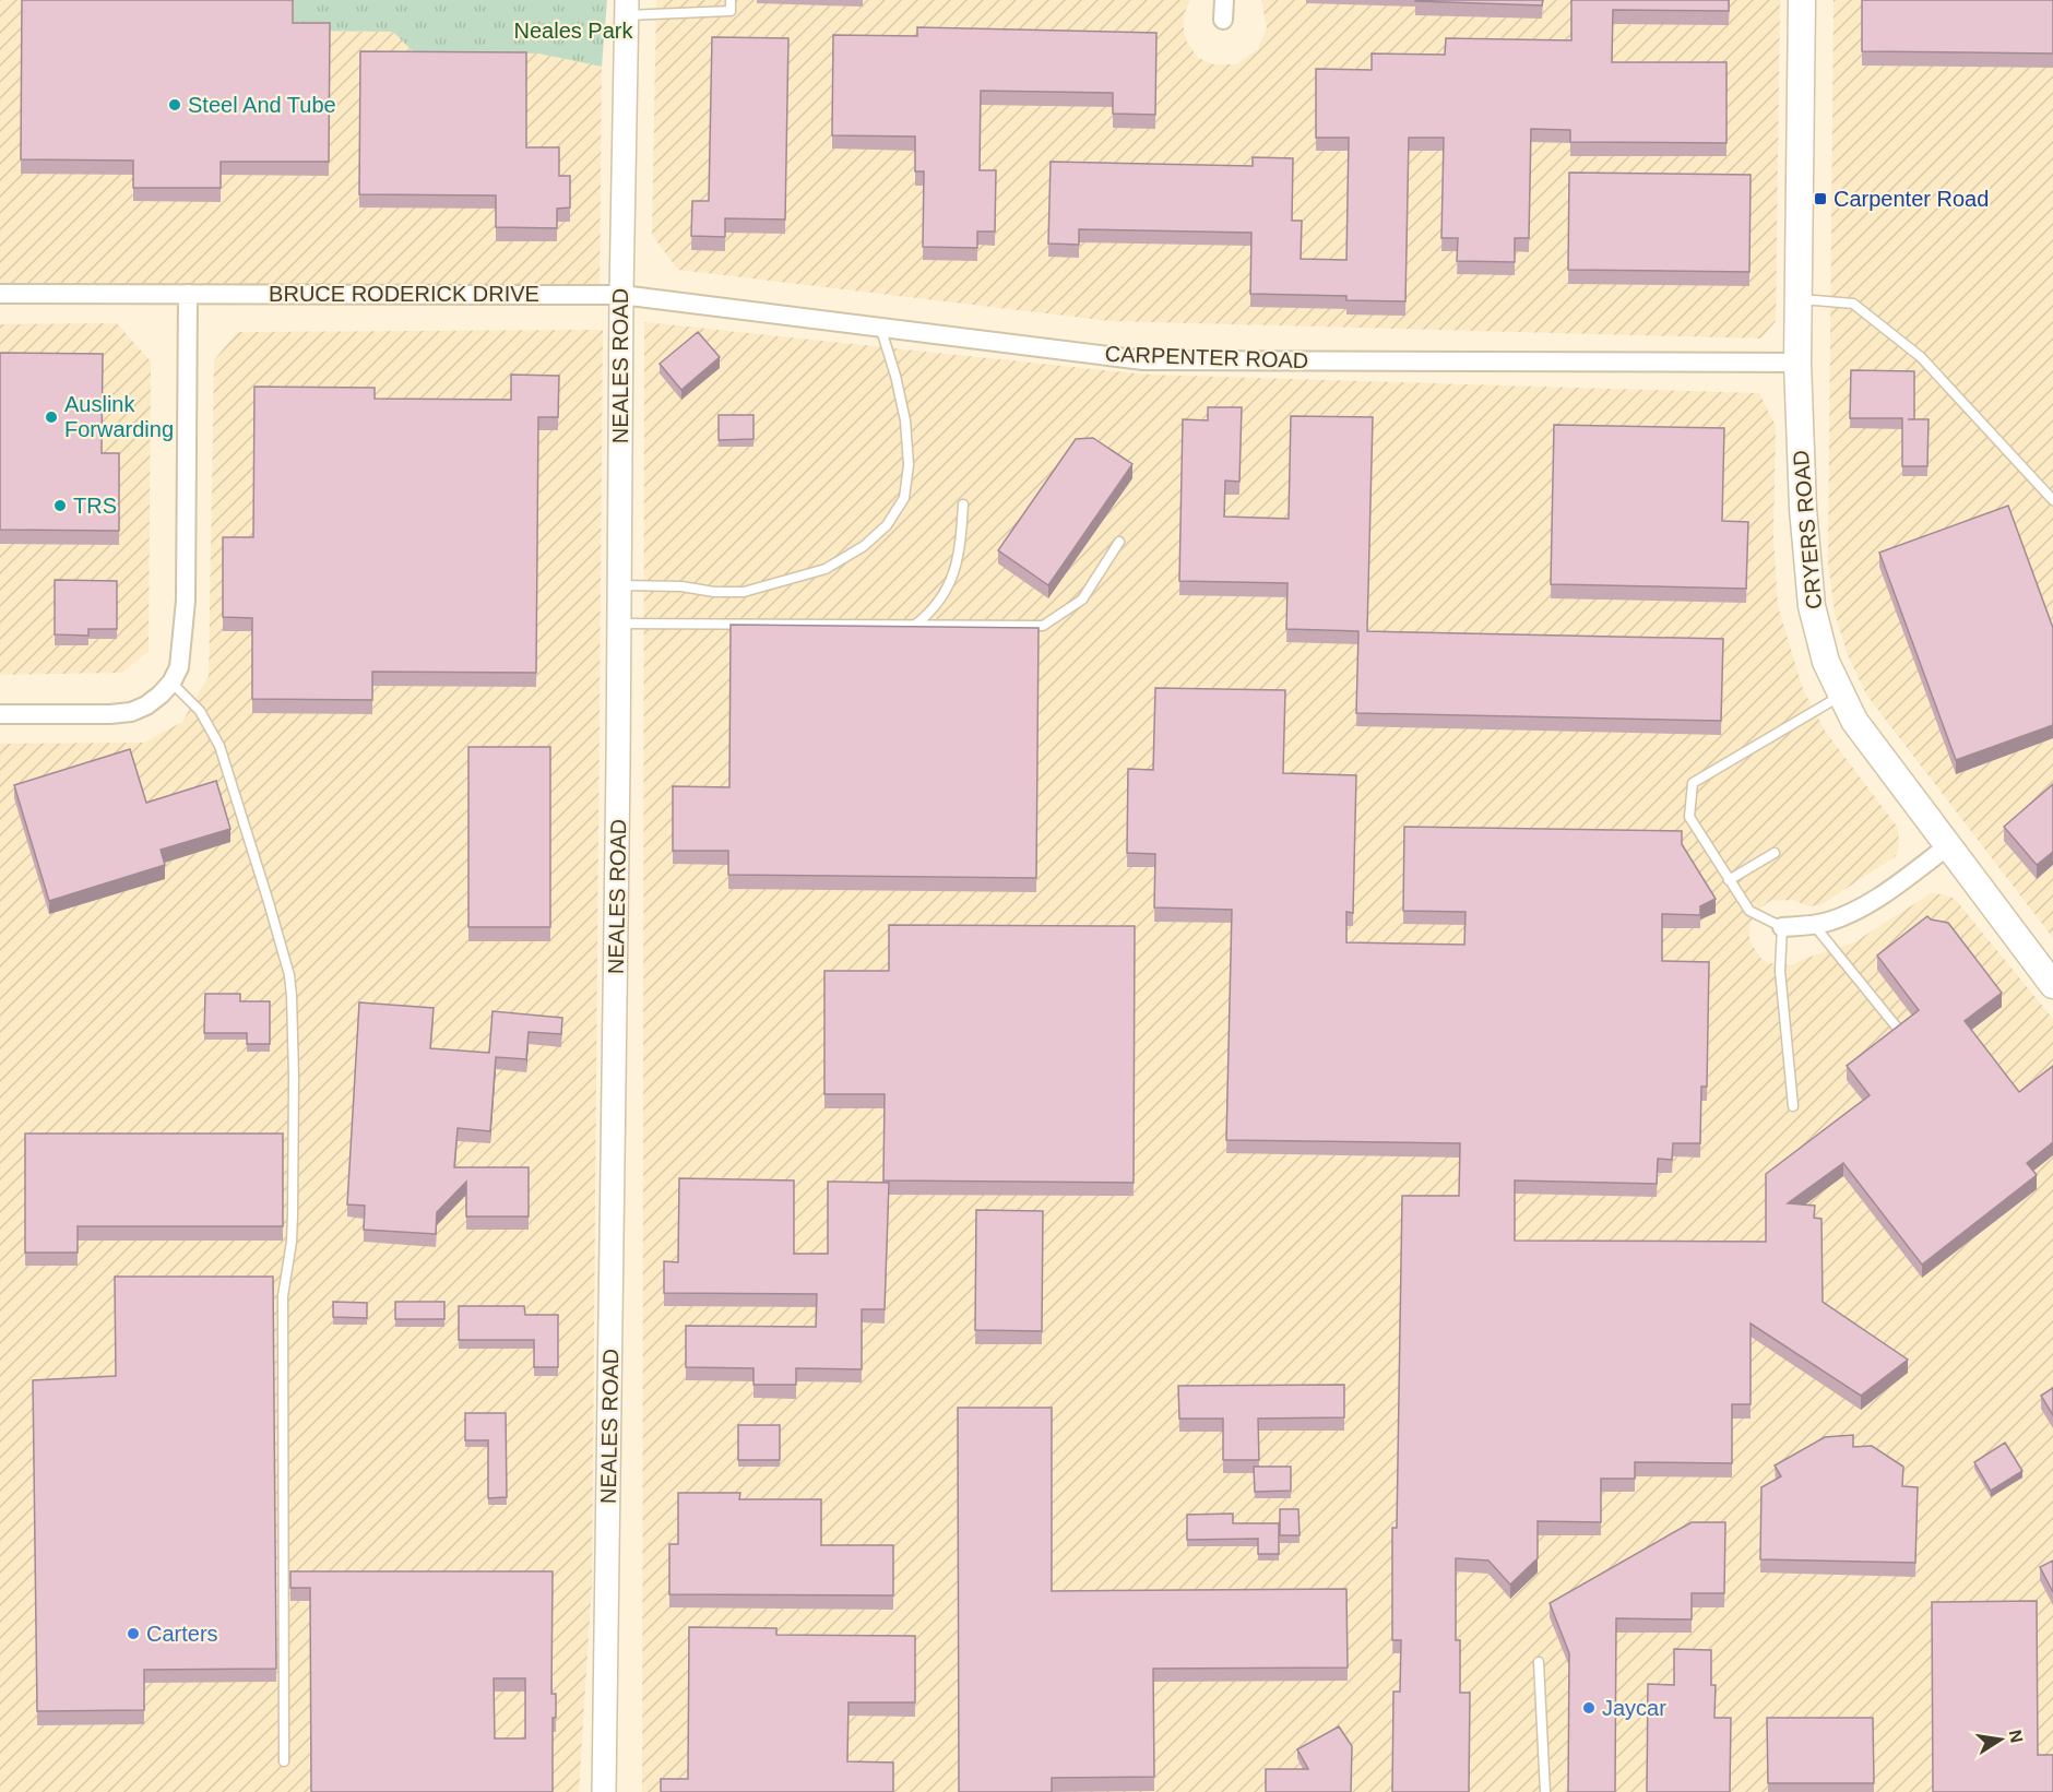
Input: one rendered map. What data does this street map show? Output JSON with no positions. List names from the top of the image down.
{
  "streets": {
    "main road": ["CRYERS ROAD"],
    "street": ["BRUCE RODERICK DRIVE", "CARPENTER ROAD", "NEALES ROAD"]
  },
  "crossings": [
    ["BRUCE RODERICK DRIVE", "CARPENTER ROAD"],
    ["BRUCE RODERICK DRIVE", "NEALES ROAD"],
    ["CARPENTER ROAD", "NEALES ROAD"],
    ["CARPENTER ROAD", "CRYERS ROAD"]
  ],
  "parks": ["Neales Park"],
  "places": {
    "other": [
      "Steel And Tube",
      "Auslink Forwarding",
      "TRS",
      "Carters",
      "Jaycar"
    ],
    "transit": ["Carpenter Road"]
  },
  "north": "right"
}
